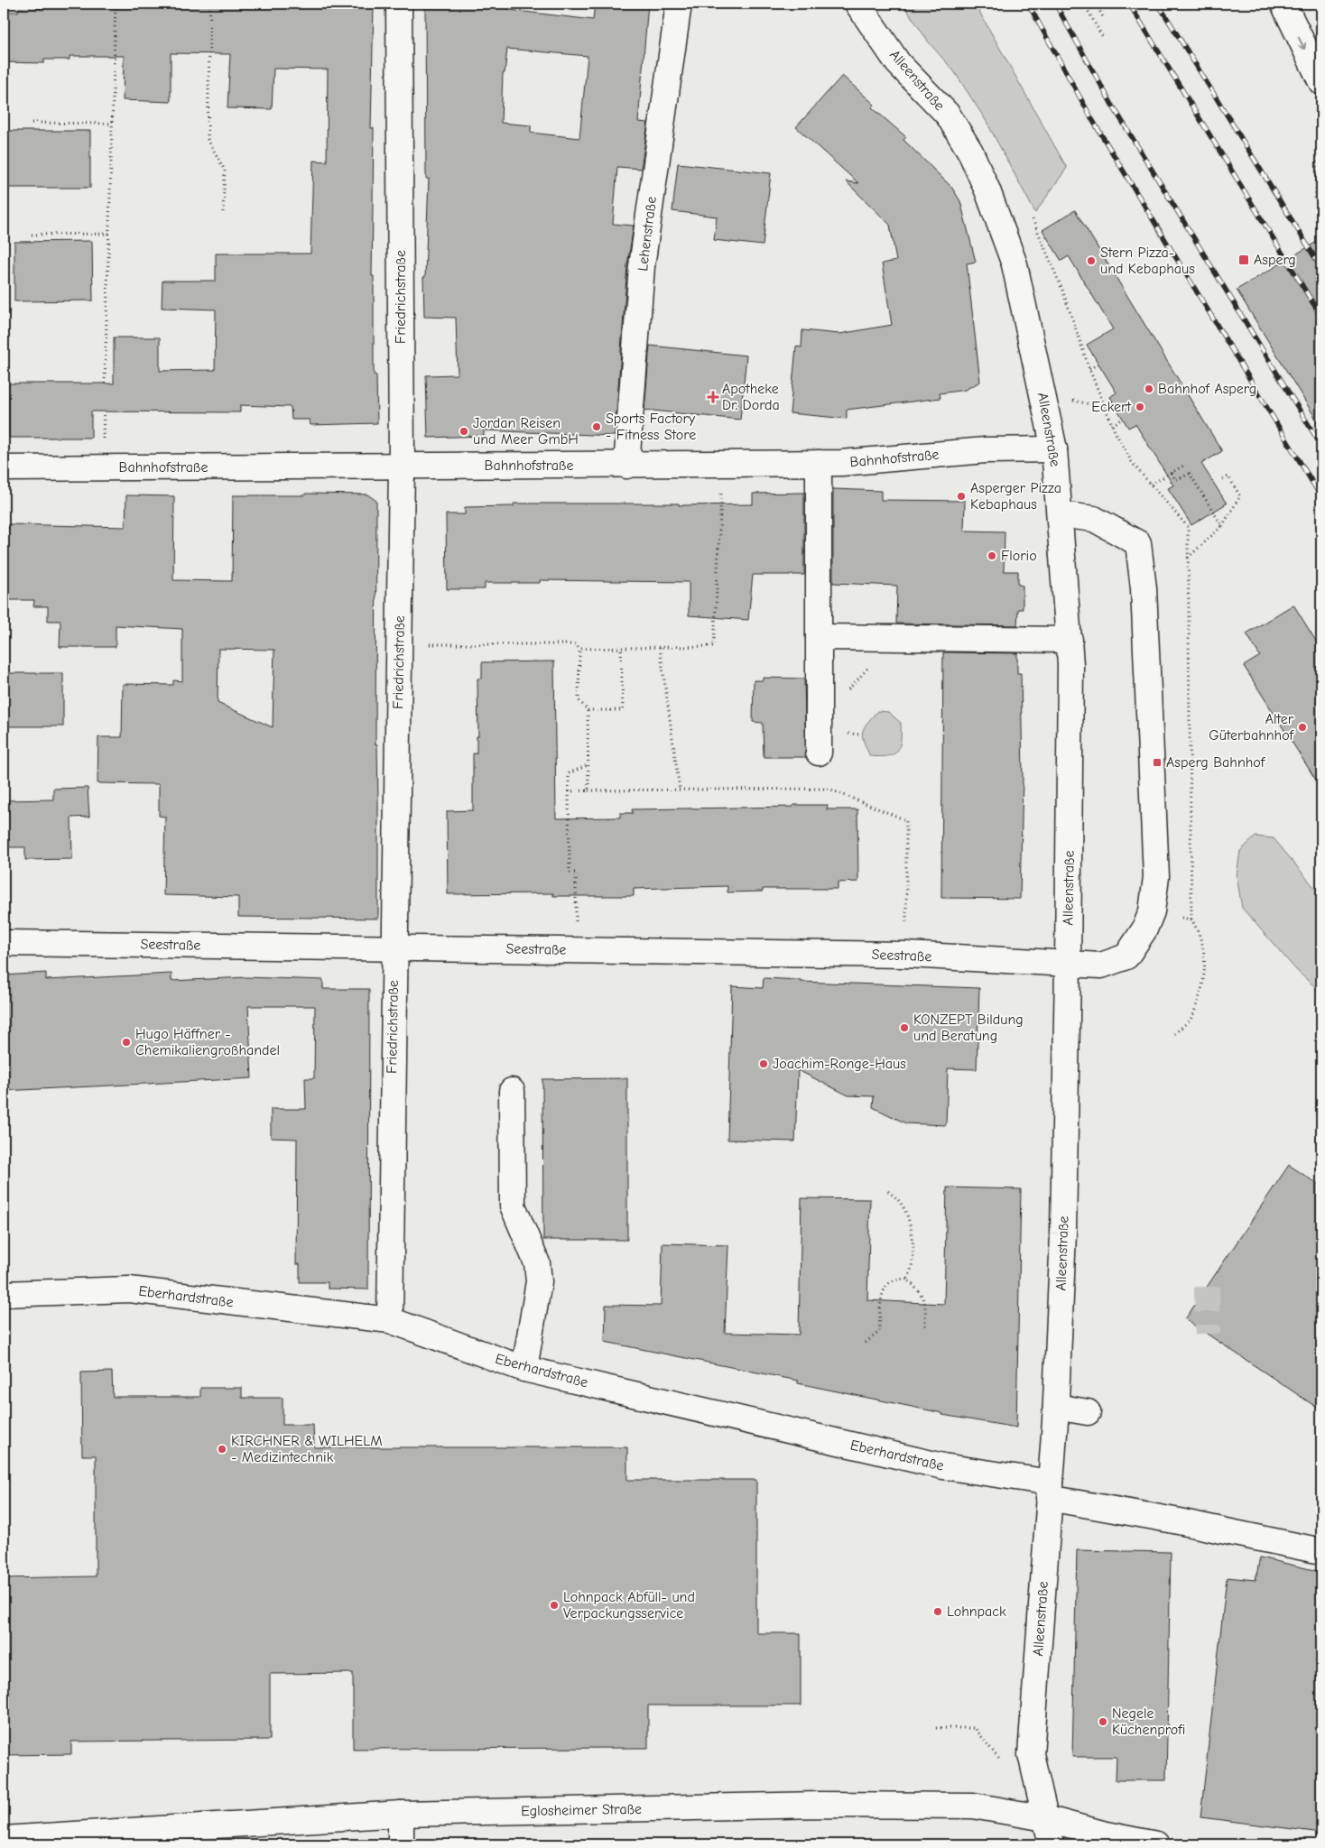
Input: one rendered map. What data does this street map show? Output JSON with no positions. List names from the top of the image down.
{
  "streets": {
    "street": [
      "Alleenstraße",
      "Lehenstraße",
      "Friedrichstraße",
      "Bahnhofstraße",
      "Seestraße",
      "Eberhardstraße",
      "Eglosheimer Straße"
    ]
  },
  "crossings": [
    ["Alleenstraße", "Bahnhofstraße"],
    ["Alleenstraße", "Seestraße"],
    ["Alleenstraße", "Eberhardstraße"],
    ["Alleenstraße", "Eglosheimer Straße"],
    ["Lehenstraße", "Bahnhofstraße"],
    ["Friedrichstraße", "Bahnhofstraße"],
    ["Friedrichstraße", "Seestraße"],
    ["Friedrichstraße", "Eberhardstraße"]
  ],
  "places": {
    "transit": ["Asperg", "Asperg Bahnhof"],
    "other": [
      "Stern Pizza- und Kebaphaus",
      "Bahnhof Asperg",
      "Eckert",
      "Sports Factory - Fitness Store",
      "Jordan Reisen und Meer GmbH",
      "Asperger Pizza Kebaphaus",
      "Florio",
      "Alter Güterbahnhof",
      "KONZEPT Bildung und Beratung",
      "Hugo Häffner - Chemikaliengroßhandel",
      "Joachim-Ronge-Haus",
      "KIRCHNER & WILHELM - Medizintechnik",
      "Lohnpack Abfüll- und Verpackungsservice",
      "Lohnpack",
      "Negele Küchenprofi"
    ],
    "health": ["Apotheke Dr. Dorda"]
  }
}
